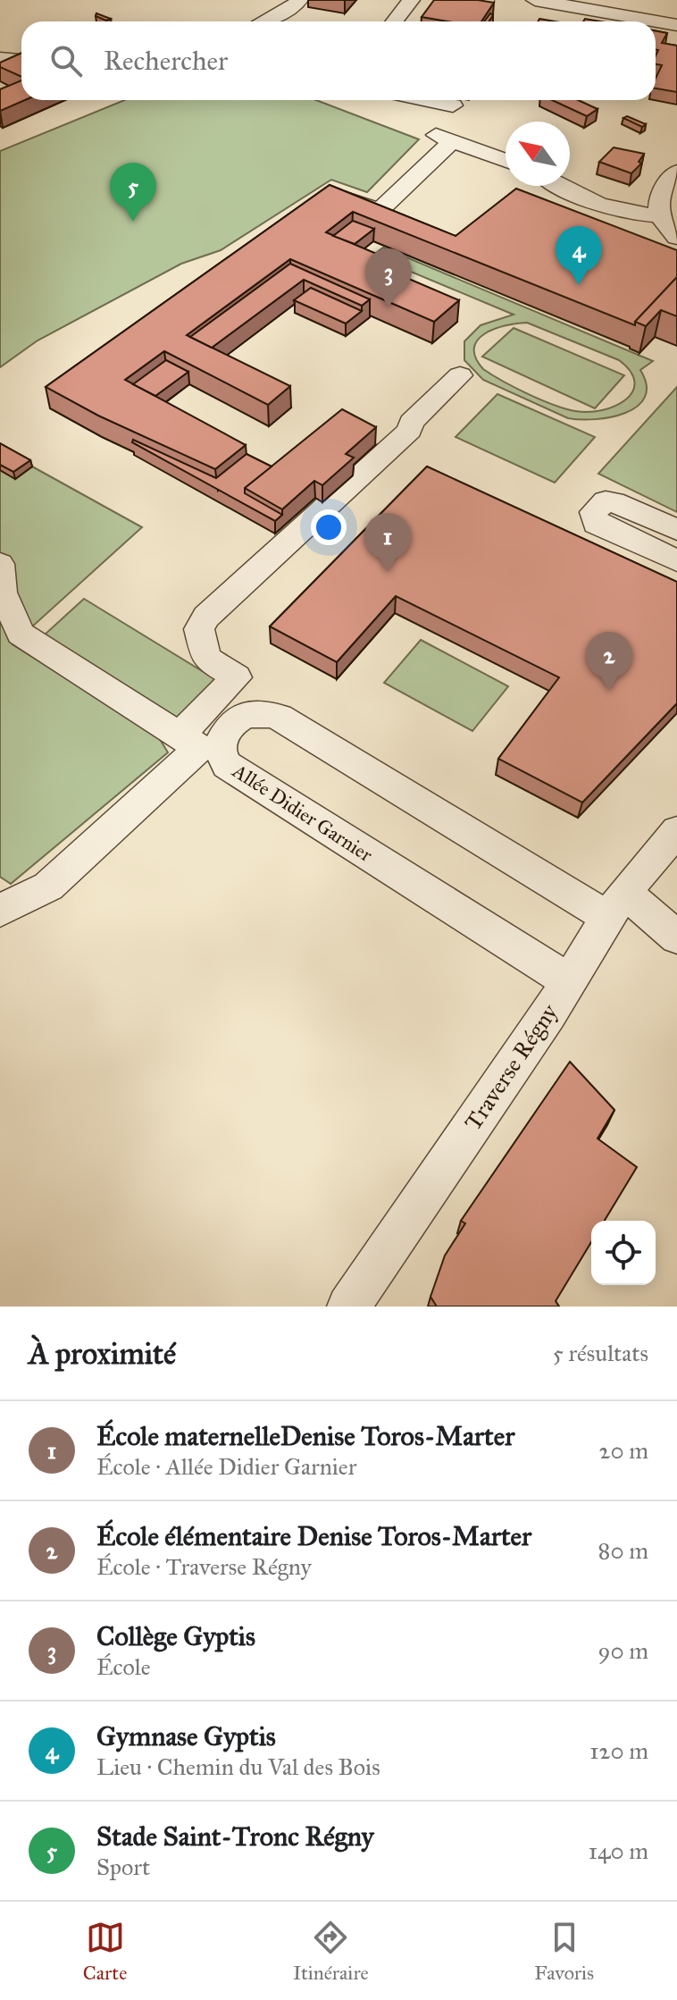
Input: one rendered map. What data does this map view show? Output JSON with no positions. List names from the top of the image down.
{
  "streets": {
    "street": ["Allée Didier Garnier", "Traverse Régny"]
  },
  "crossings": [
    ["Allée Didier Garnier", "Traverse Régny"]
  ],
  "north": "top left",
  "page": {
    "search": "Rechercher",
    "pins": [
      "5",
      "4",
      "3",
      "1",
      "2"
    ],
    "heading": ["À proximité", "5 résultats"],
    "list": [
      {
        "mark": "1",
        "name": "École maternelleDenise Toros-Marter",
        "note": "École · Allée Didier Garnier",
        "value": "20 m"
      },
      {
        "mark": "2",
        "name": "École élémentaire Denise Toros-Marter",
        "note": "École · Traverse Régny",
        "value": "80 m"
      },
      {
        "mark": "3",
        "name": "Collège Gyptis",
        "note": "École",
        "value": "90 m"
      },
      {
        "mark": "4",
        "name": "Gymnase Gyptis",
        "note": "Lieu · Chemin du Val des Bois",
        "value": "120 m"
      },
      {
        "mark": "5",
        "name": "Stade Saint-Tronc Régny",
        "note": "Sport",
        "value": "140 m"
      }
    ],
    "nav": ["Carte", "Itinéraire", "Favoris"]
  }
}
